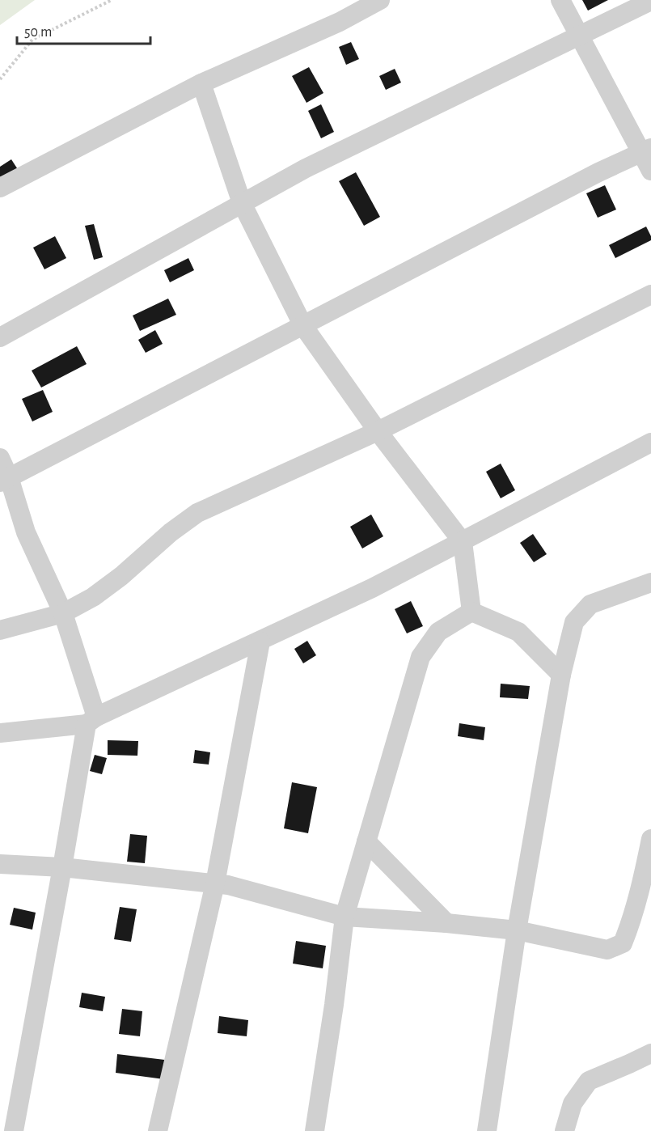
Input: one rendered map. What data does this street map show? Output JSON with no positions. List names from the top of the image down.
{
  "scale_bar": "50 m"
}
